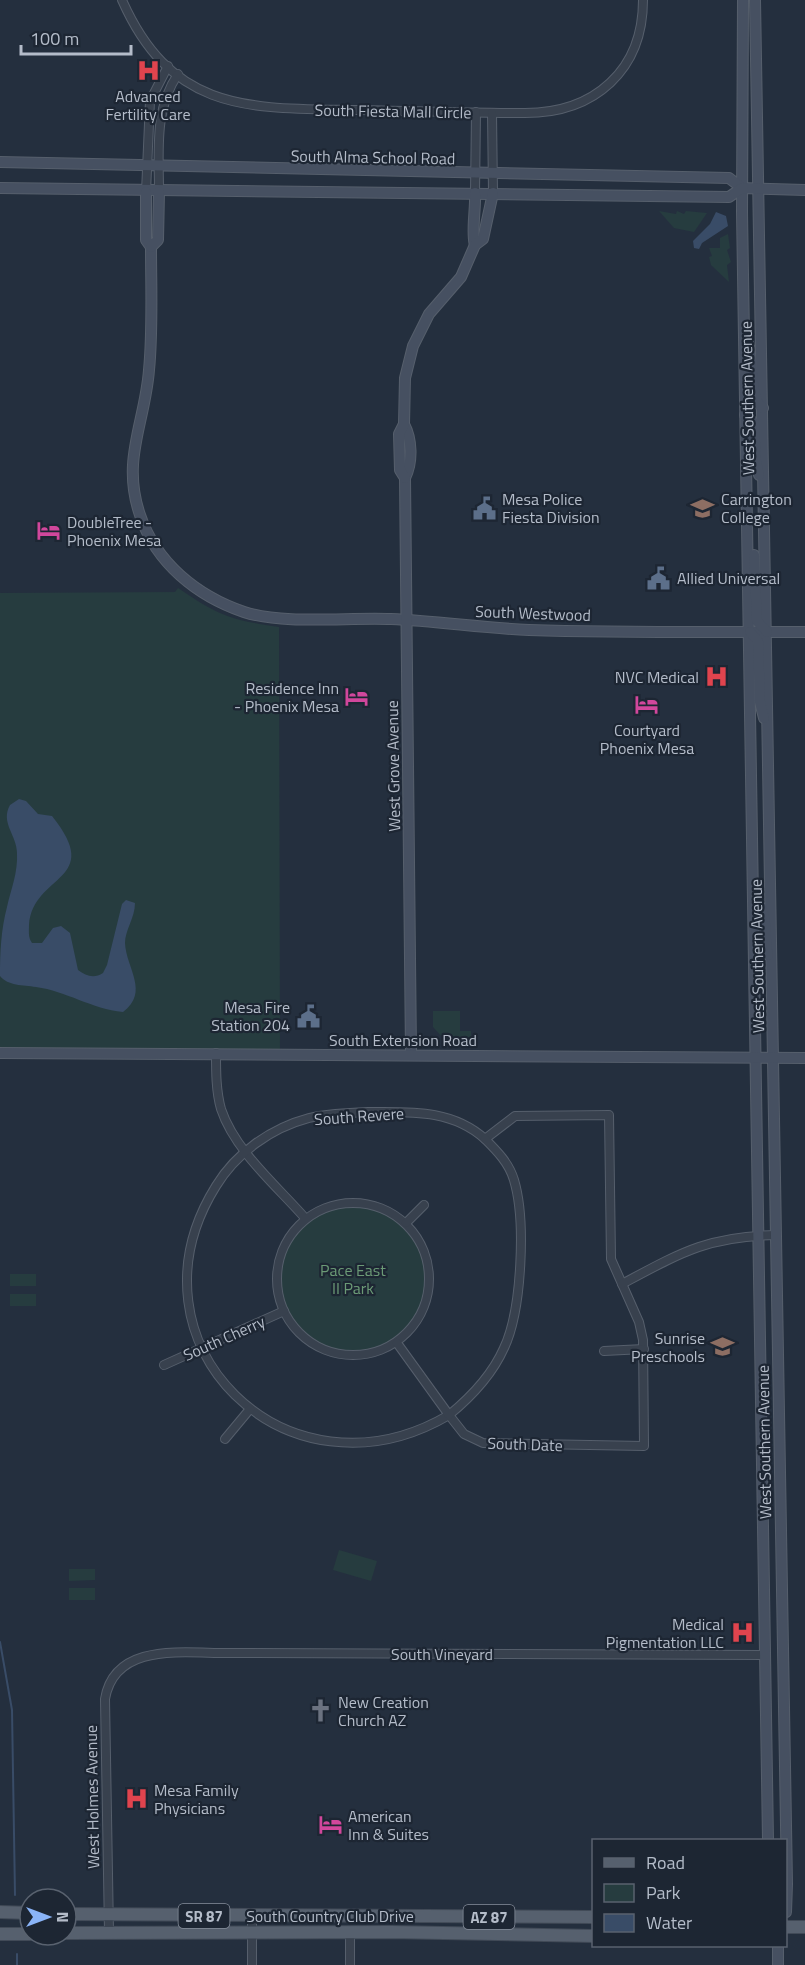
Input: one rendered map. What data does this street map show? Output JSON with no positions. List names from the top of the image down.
{
  "streets": {
    "main road": [
      "South Alma School Road",
      "West Southern Avenue",
      "South Westwood",
      "West Grove Avenue",
      "South Extension Road",
      "SR 87",
      "South Country Club Drive",
      "AZ 87"
    ],
    "street": [
      "South Fiesta Mall Circle",
      "South Revere",
      "South Cherry",
      "South Date",
      "South Vineyard",
      "West Holmes Avenue"
    ]
  },
  "crossings": [
    ["South Fiesta Mall Circle", "West Grove Avenue"],
    ["South Alma School Road", "West Southern Avenue"],
    ["South Alma School Road", "West Grove Avenue"],
    ["West Southern Avenue", "South Westwood"],
    ["West Southern Avenue", "South Extension Road"],
    ["West Southern Avenue", "South Vineyard"],
    ["South Westwood", "West Grove Avenue"],
    ["West Grove Avenue", "South Extension Road"],
    ["South Revere", "South Cherry"],
    ["South Revere", "South Date"],
    ["South Cherry", "South Date"],
    ["South Vineyard", "West Holmes Avenue"],
    ["West Holmes Avenue", "South Country Club Drive"]
  ],
  "parks": ["Pace East II Park"],
  "places": {
    "hospital": [
      "Advanced Fertility Care",
      "NVC Medical",
      "Medical Pigmentation LLC",
      "Mesa Family Physicians"
    ],
    "public building": ["Mesa Police Fiesta Division", "Allied Universal", "Mesa Fire Station 204"],
    "school or university": ["Carrington College", "Sunrise Preschools"],
    "hotel": [
      "DoubleTree - Phoenix Mesa",
      "Residence Inn - Phoenix Mesa",
      "Courtyard Phoenix Mesa",
      "American Inn & Suites"
    ],
    "church": ["New Creation Church AZ"]
  },
  "legend": ["Road", "Park", "Water"],
  "scale_bar": "100 m",
  "north": "right"
}
